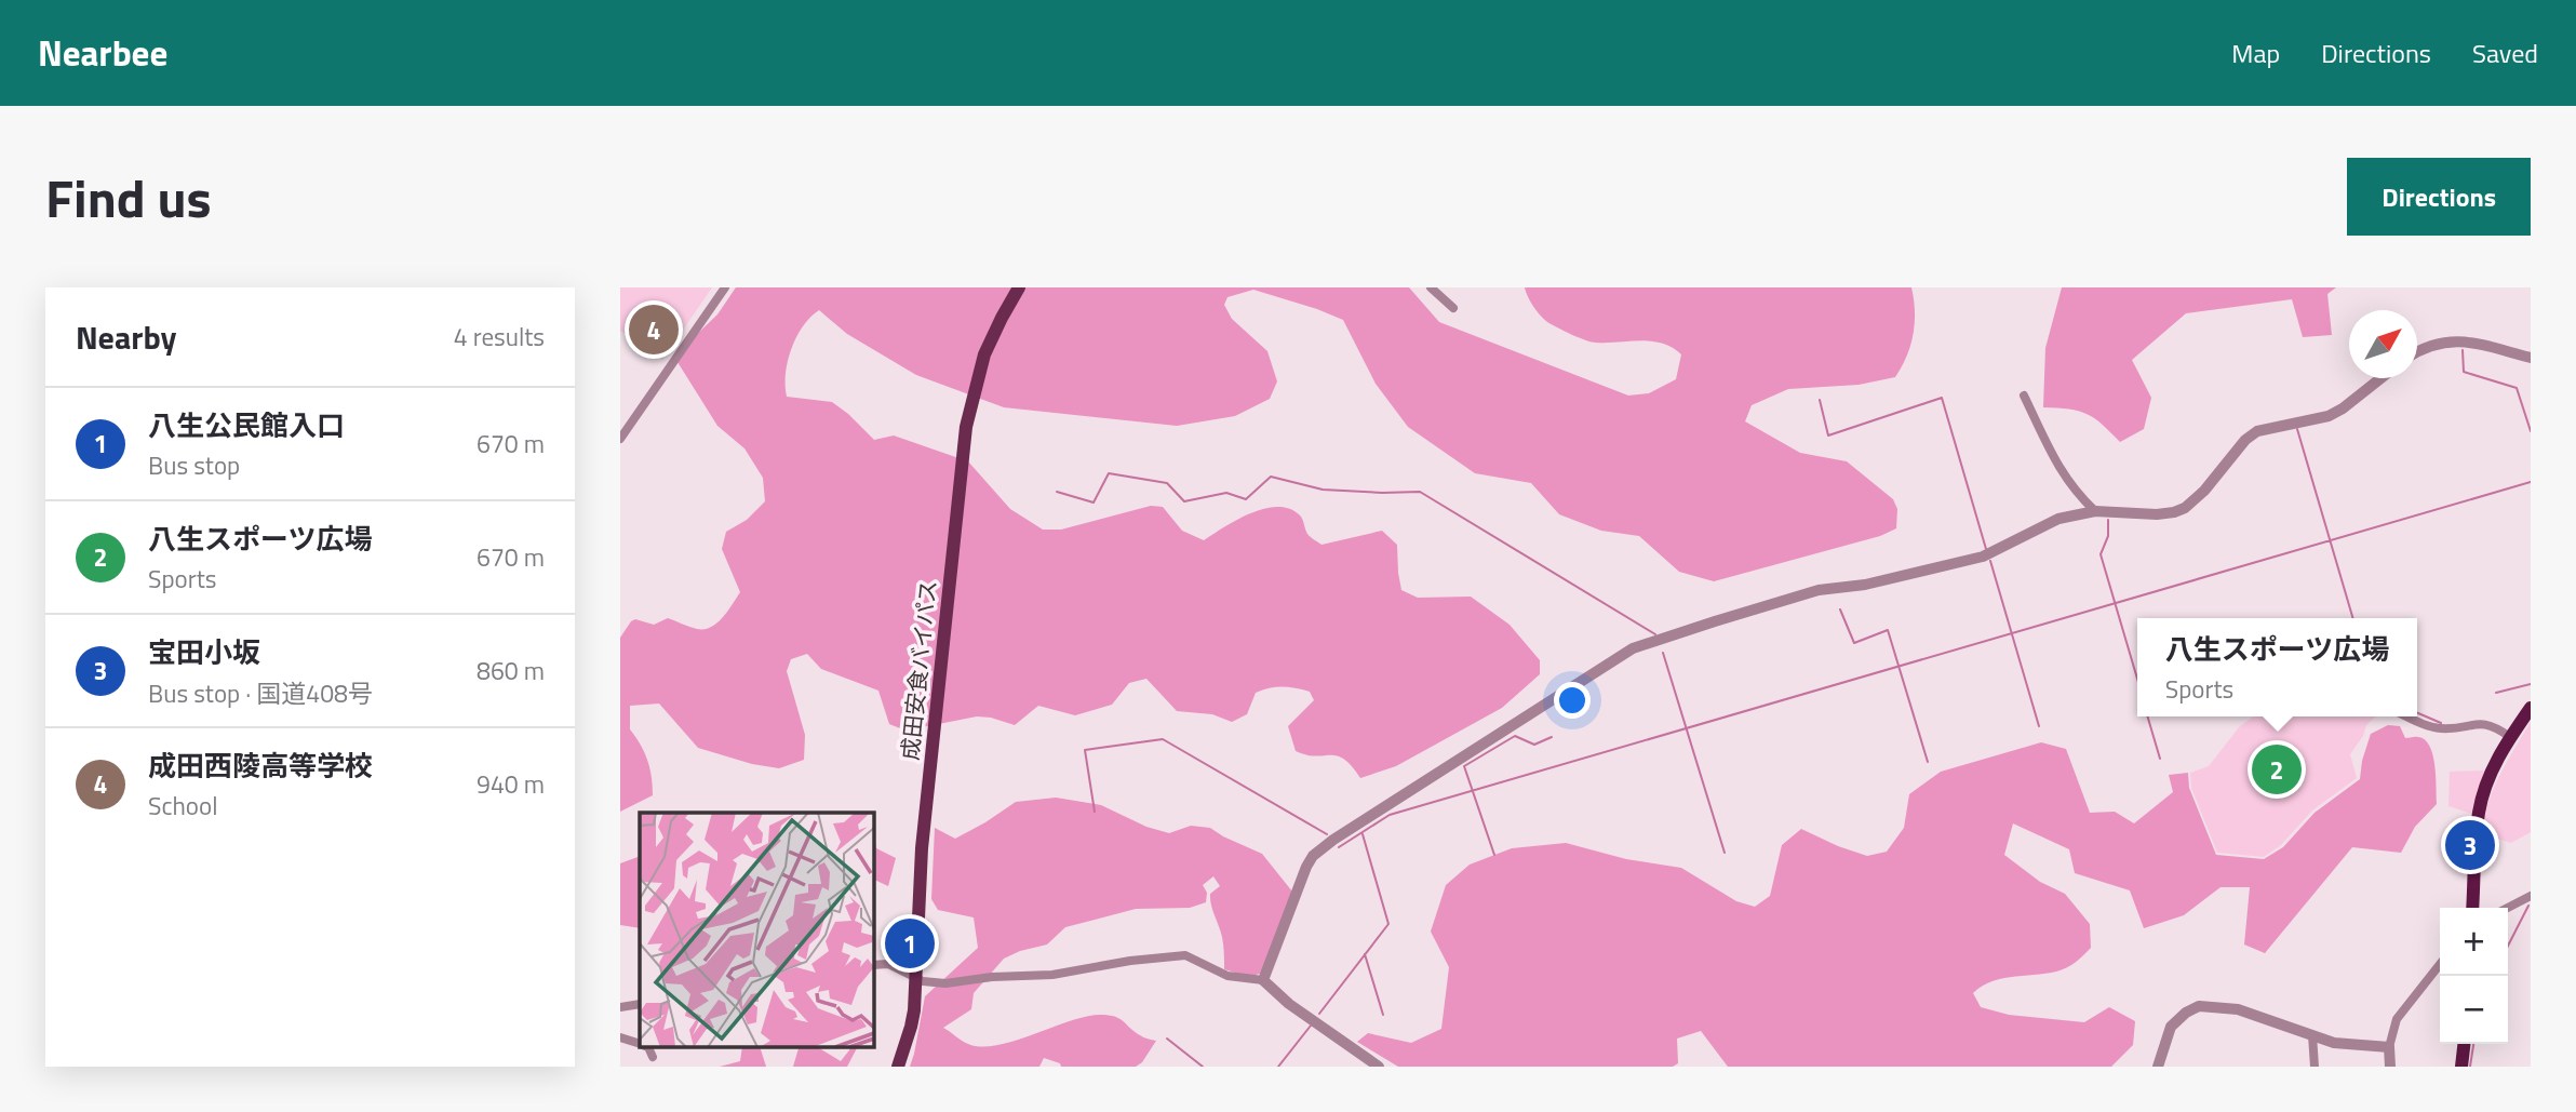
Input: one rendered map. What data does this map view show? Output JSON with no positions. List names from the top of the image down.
{
  "streets": {
    "main road": ["成田安食バイパス"]
  },
  "north": "top right",
  "page": {
    "header": "Nearbee",
    "nav": ["Map", "Directions", "Saved"],
    "title": "Find us",
    "buttons": "Directions",
    "heading": ["Nearby", "4 results"],
    "pins": [
      "4",
      "2",
      "3",
      "1"
    ],
    "list": [
      {
        "mark": "1",
        "name": "八生公民館入口",
        "note": "Bus stop",
        "value": "670 m"
      },
      {
        "mark": "2",
        "name": "八生スポーツ広場",
        "note": "Sports",
        "value": "670 m"
      },
      {
        "mark": "3",
        "name": "宝田小坂",
        "note": "Bus stop · 国道408号",
        "value": "860 m"
      },
      {
        "mark": "4",
        "name": "成田西陵高等学校",
        "note": "School",
        "value": "940 m"
      }
    ],
    "popup": ["八生スポーツ広場", "Sports"],
    "map_buttons": ["+", "−"]
  }
}
